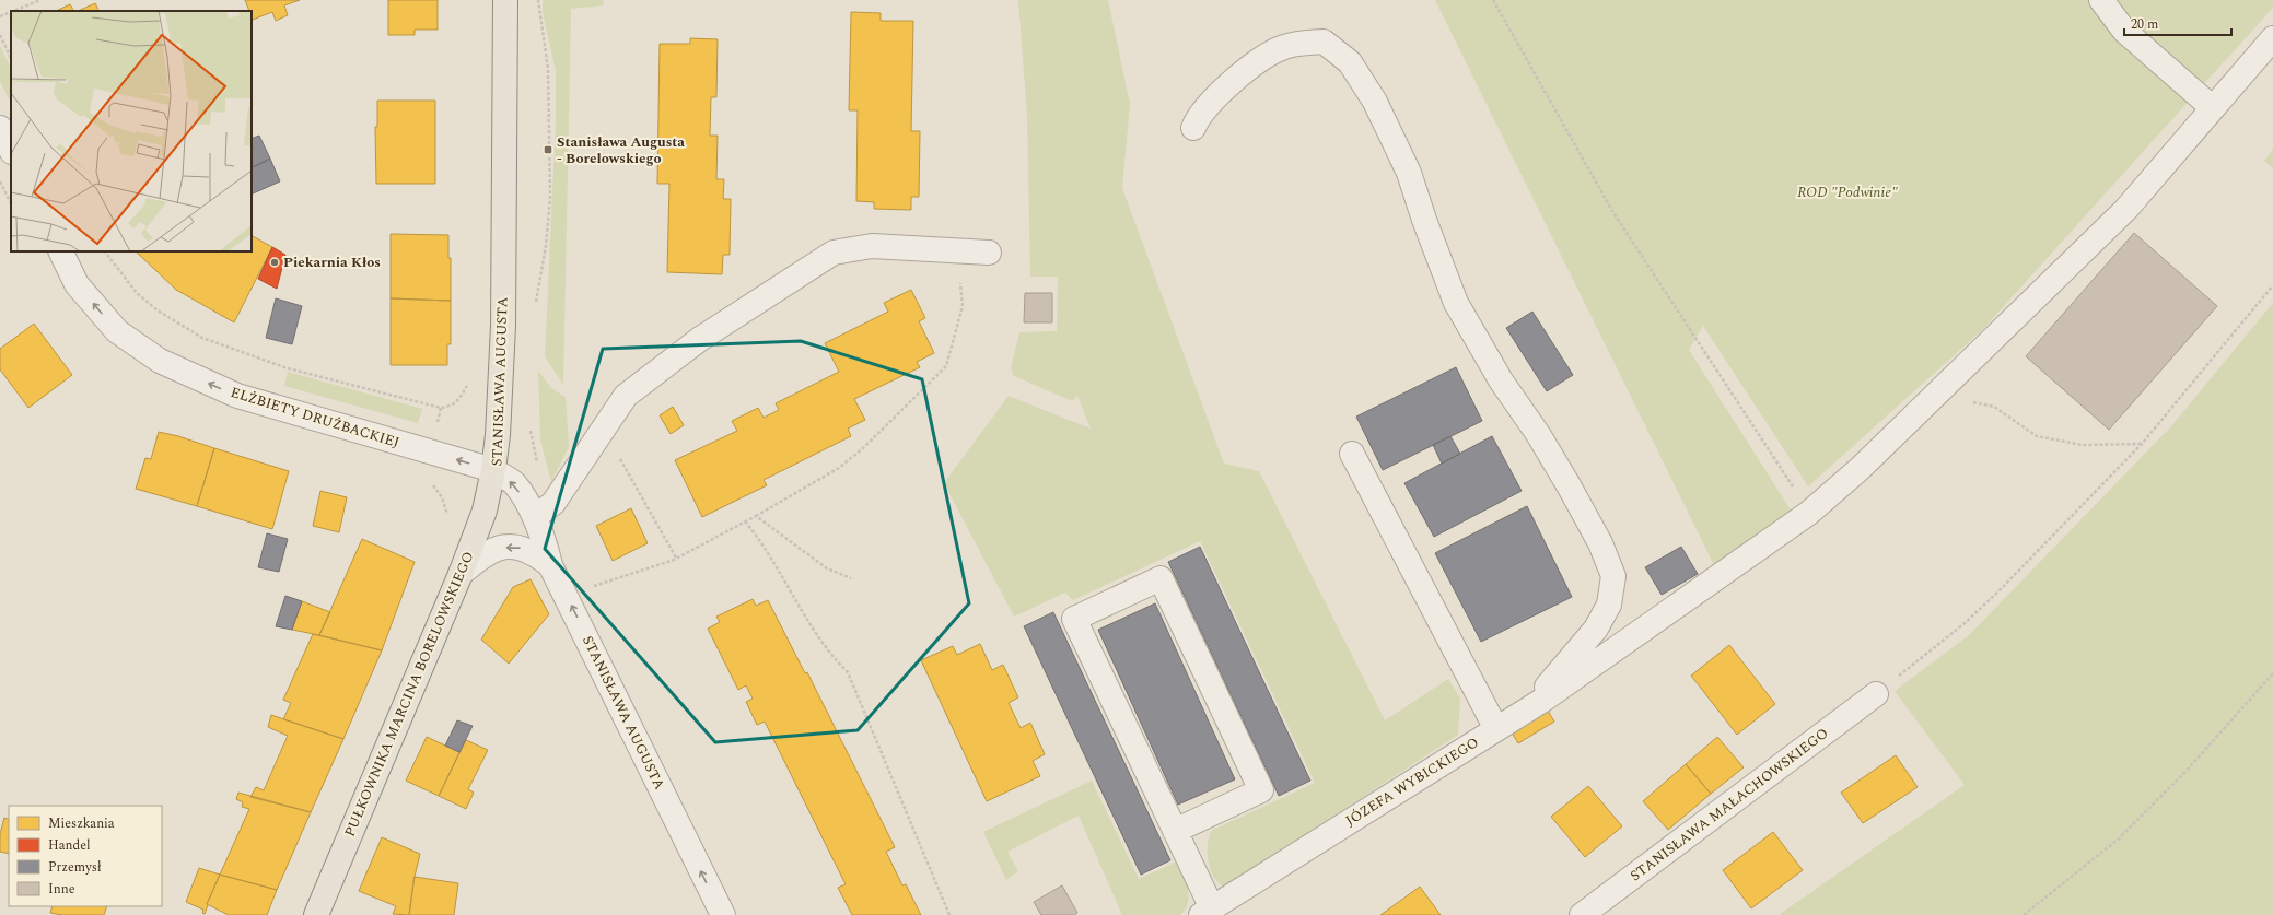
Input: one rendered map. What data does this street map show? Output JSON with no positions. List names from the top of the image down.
{
  "streets": {
    "main road": ["STANISŁAWA AUGUSTA", "PUŁKOWNIKA MARCINA BORELOWSKIEGO"],
    "street": ["ELŻBIETY DRUŻBACKIEJ", "JÓZEFA WYBICKIEGO", "STANISŁAWA MAŁACHOWSKIEGO"]
  },
  "crossings": [
    ["STANISŁAWA AUGUSTA", "ELŻBIETY DRUŻBACKIEJ"],
    ["STANISŁAWA AUGUSTA", "PUŁKOWNIKA MARCINA BORELOWSKIEGO"],
    ["ELŻBIETY DRUŻBACKIEJ", "PUŁKOWNIKA MARCINA BORELOWSKIEGO"]
  ],
  "one_way": ["STANISŁAWA AUGUSTA", "ELŻBIETY DRUŻBACKIEJ"],
  "parks": ["ROD \"Podwinie\""],
  "places": {
    "transit": ["Stanisława Augusta - Borelowskiego"],
    "other": ["Piekarnia Kłos"]
  },
  "legend": [
    "Mieszkania",
    "Handel",
    "Przemysł",
    "Inne"
  ],
  "scale_bar": "20 m"
}
